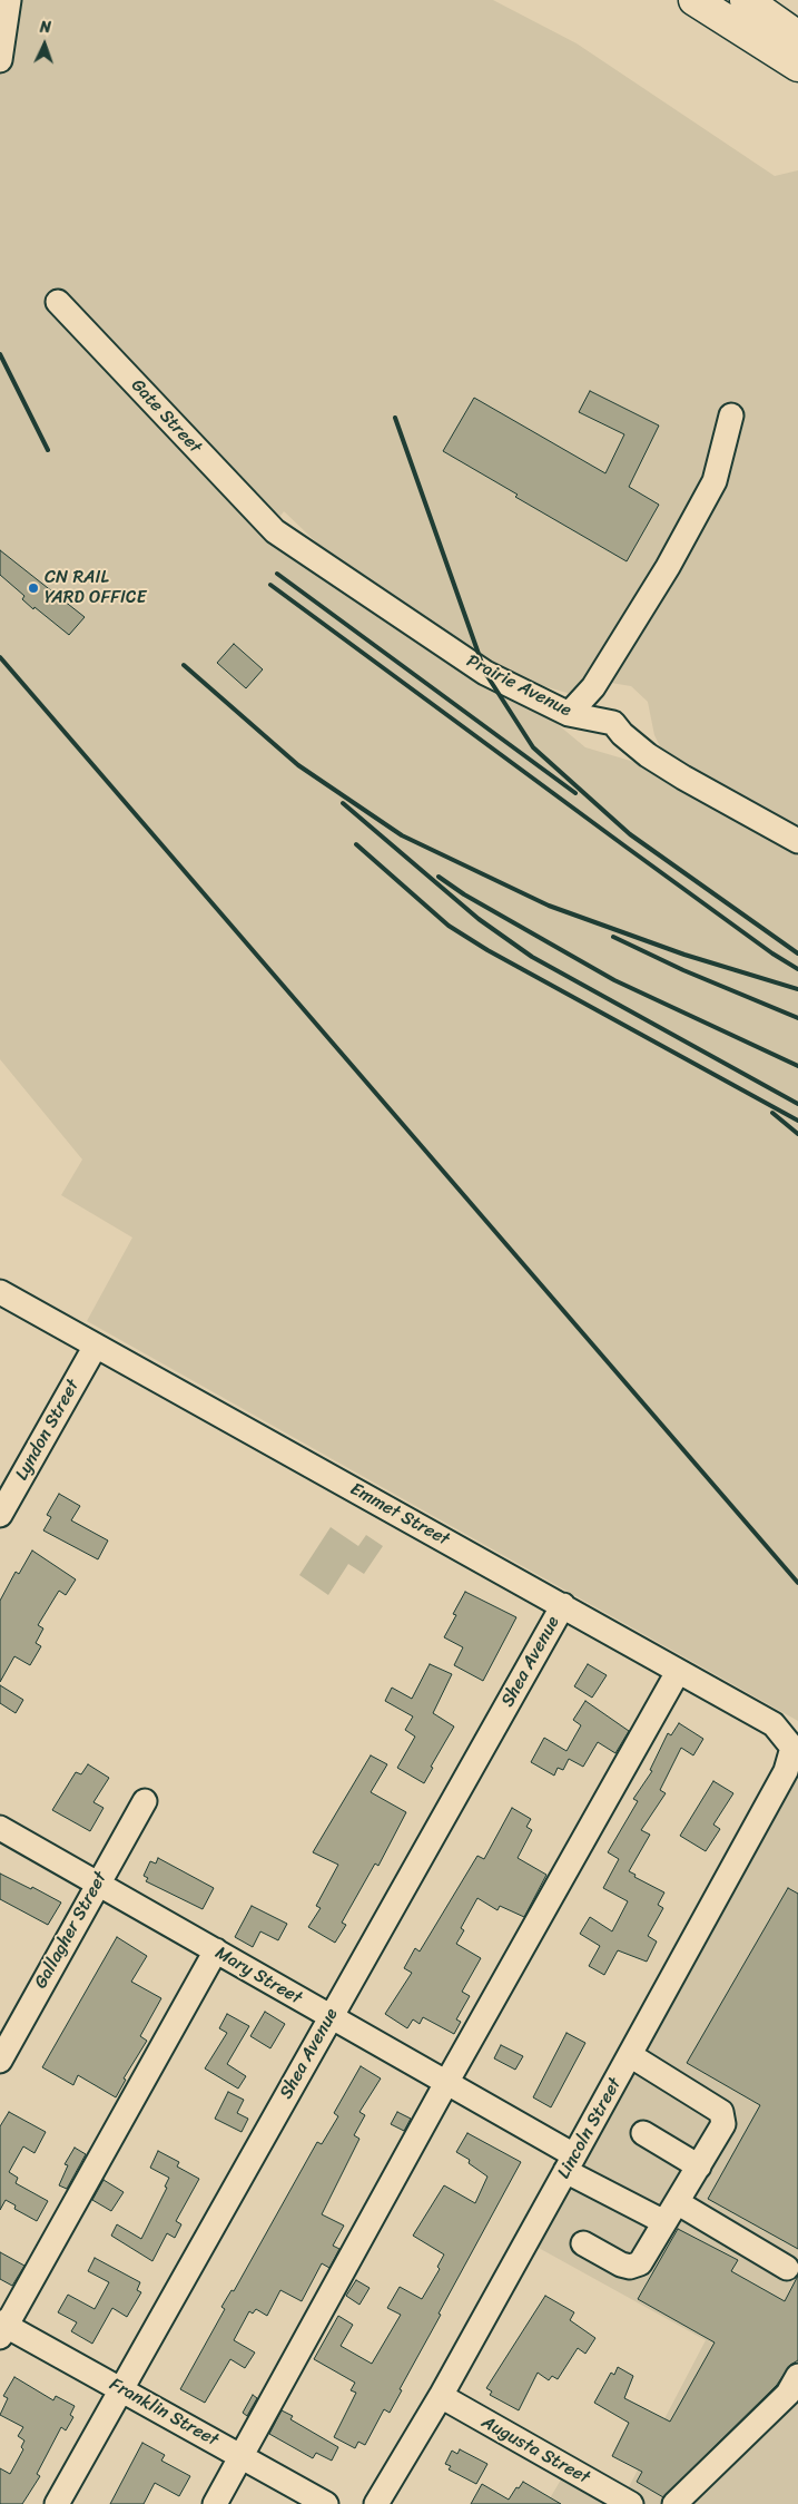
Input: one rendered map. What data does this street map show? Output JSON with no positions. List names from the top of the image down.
{
  "streets": {
    "street": [
      "Gate Street",
      "Prairie Avenue",
      "Lyndon Street",
      "Emmet Street",
      "Shea Avenue",
      "Gallagher Street",
      "Mary Street",
      "Lincoln Street",
      "Franklin Street",
      "Augusta Street"
    ]
  },
  "crossings": [
    ["Gate Street", "Prairie Avenue"],
    ["Lyndon Street", "Emmet Street"],
    ["Emmet Street", "Shea Avenue"],
    ["Emmet Street", "Lincoln Street"],
    ["Shea Avenue", "Mary Street"],
    ["Shea Avenue", "Franklin Street"],
    ["Gallagher Street", "Mary Street"],
    ["Mary Street", "Lincoln Street"],
    ["Lincoln Street", "Augusta Street"]
  ],
  "places": ["CN RAIL YARD OFFICE"],
  "north": "top"
}
